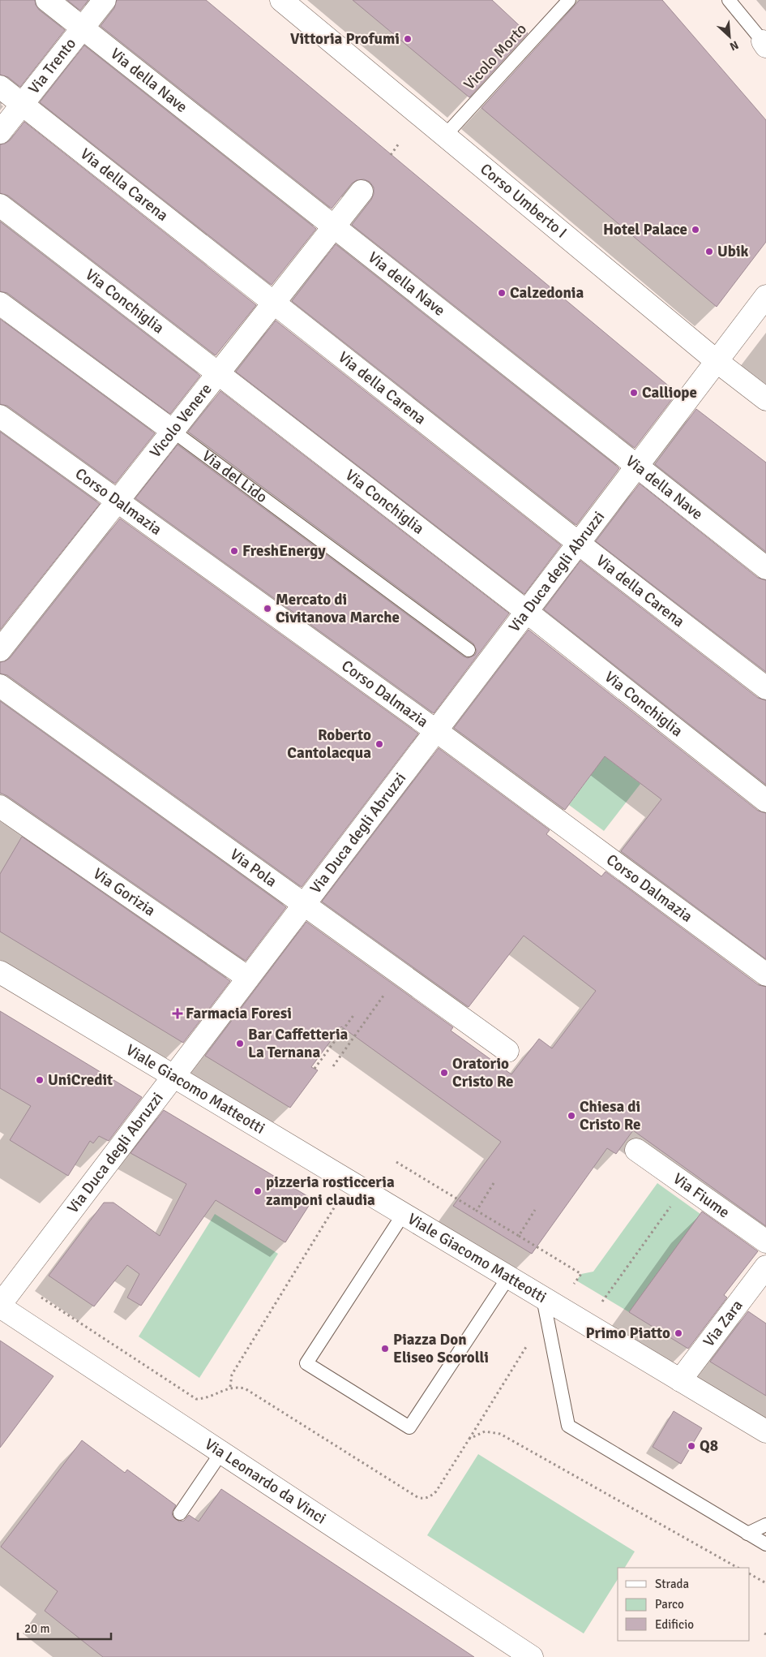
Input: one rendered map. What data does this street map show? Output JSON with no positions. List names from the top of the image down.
{
  "streets": {
    "street": [
      "Via Trento",
      "Via della Nave",
      "Via della Carena",
      "Corso Umberto I",
      "Via Conchiglia",
      "Vicolo Venere",
      "Via del Lido",
      "Corso Dalmazia",
      "Via Duca degli Abruzzi",
      "Via Pola",
      "Via Gorizia",
      "Viale Giacomo Matteotti",
      "Via Fiume",
      "Via Zara",
      "Via Leonardo da Vinci"
    ],
    "lane": ["Vicolo Morto"]
  },
  "crossings": [
    ["Vicolo Morto", "Corso Umberto I"],
    ["Via Trento", "Via della Nave"],
    ["Via Trento", "Via della Carena"],
    ["Via della Nave", "Vicolo Venere"],
    ["Via della Nave", "Via Duca degli Abruzzi"],
    ["Via della Carena", "Vicolo Venere"],
    ["Via della Carena", "Via Duca degli Abruzzi"],
    ["Corso Umberto I", "Via Duca degli Abruzzi"],
    ["Via Conchiglia", "Vicolo Venere"],
    ["Via Conchiglia", "Via Duca degli Abruzzi"],
    ["Vicolo Venere", "Via del Lido"],
    ["Vicolo Venere", "Corso Dalmazia"],
    ["Corso Dalmazia", "Via Duca degli Abruzzi"],
    ["Via Duca degli Abruzzi", "Via Pola"],
    ["Via Duca degli Abruzzi", "Via Gorizia"],
    ["Via Duca degli Abruzzi", "Viale Giacomo Matteotti"],
    ["Via Duca degli Abruzzi", "Via Leonardo da Vinci"],
    ["Viale Giacomo Matteotti", "Via Zara"]
  ],
  "places": {
    "other": [
      "Vittoria Profumi",
      "Hotel Palace",
      "Ubik",
      "Calzedonia",
      "Calliope",
      "FreshEnergy",
      "Mercato di Civitanova Marche",
      "Roberto Cantolacqua",
      "Bar Caffetteria La Ternana",
      "Oratorio Cristo Re",
      "UniCredit",
      "Chiesa di Cristo Re",
      "pizzeria rosticceria zamponi claudia",
      "Primo Piatto",
      "Piazza Don Eliseo Scorolli",
      "Q8"
    ],
    "health": ["Farmacia Foresi"]
  },
  "legend": ["Strada", "Parco", "Edificio"],
  "scale_bar": "20 m",
  "north": "bottom right"
}
